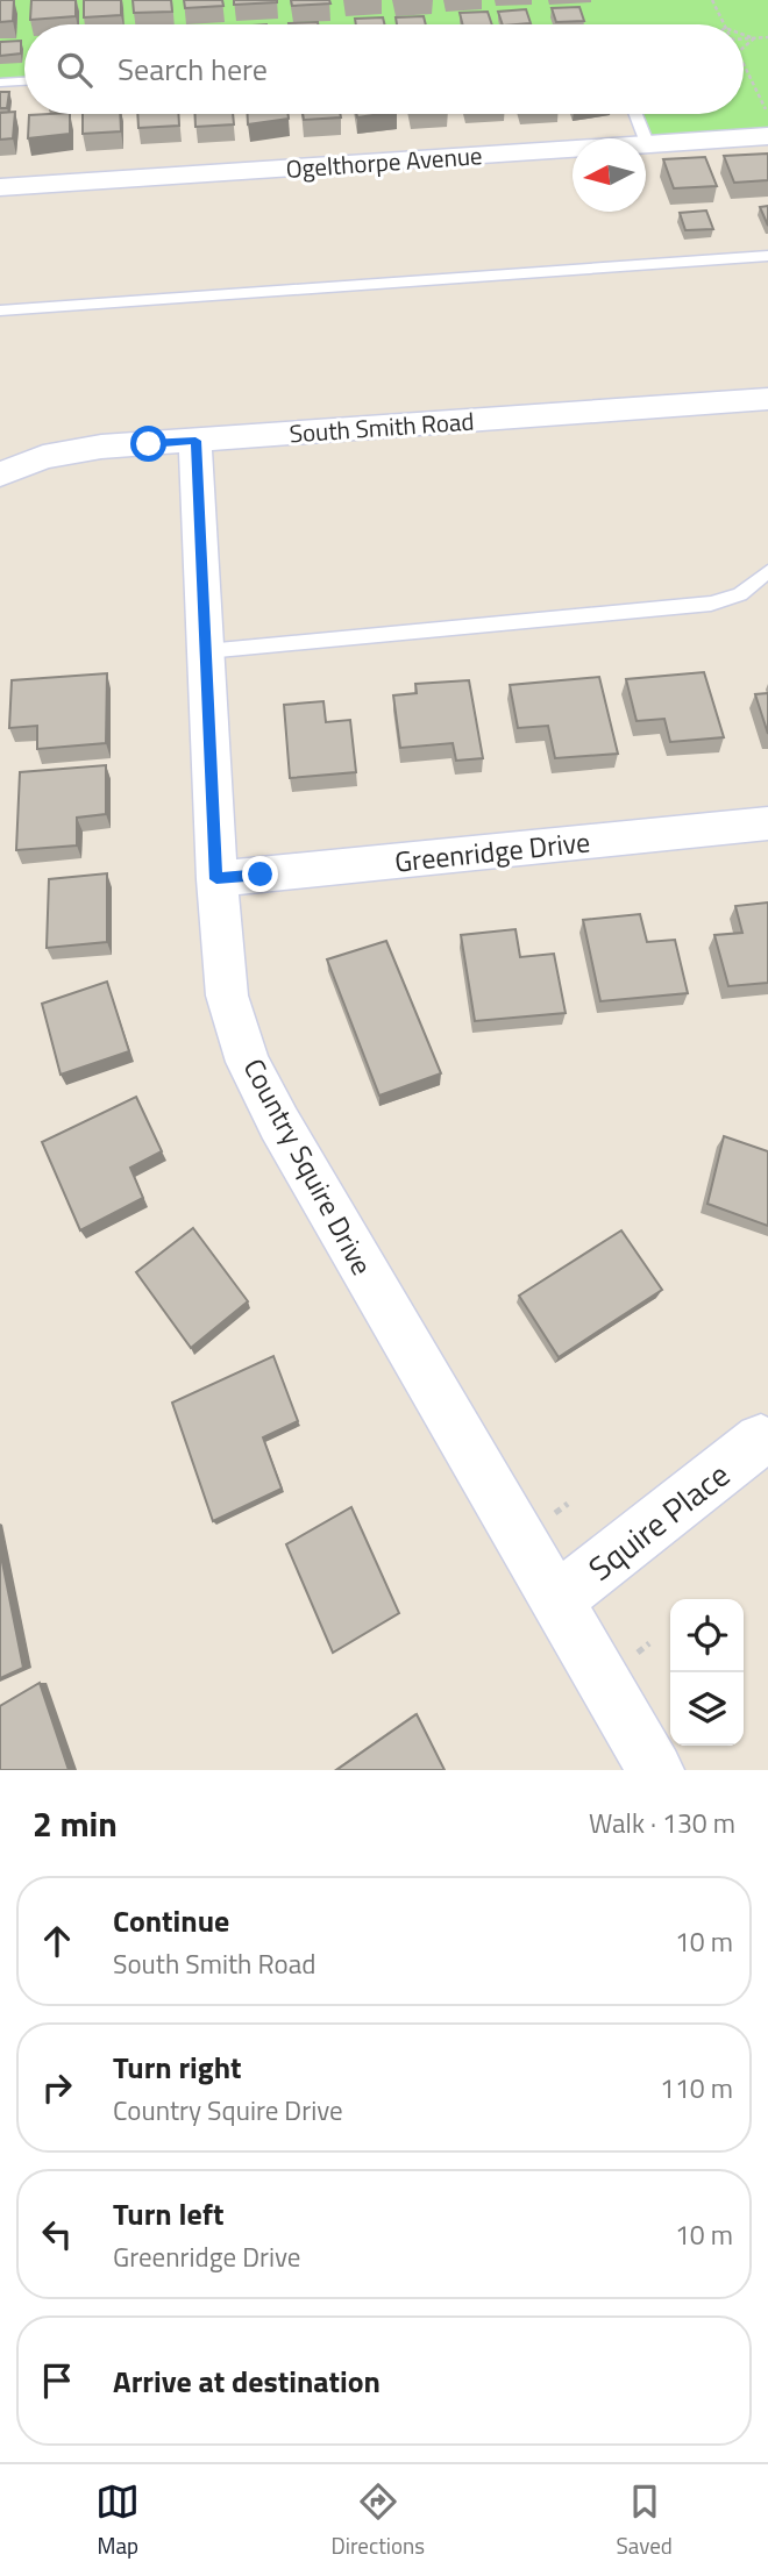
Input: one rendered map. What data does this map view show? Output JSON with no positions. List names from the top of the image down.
{
  "streets": {
    "street": [
      "Ogelthorpe Avenue",
      "South Smith Road",
      "Greenridge Drive",
      "Country Squire Drive",
      "Squire Place"
    ]
  },
  "crossings": [
    ["South Smith Road", "Country Squire Drive"],
    ["Greenridge Drive", "Country Squire Drive"],
    ["Country Squire Drive", "Squire Place"]
  ],
  "north": "left",
  "page": {
    "search": "Search here",
    "heading": ["2 min", "Walk · 130 m"],
    "list": [
      ["Continue", "South Smith Road", "10 m"],
      ["Turn right", "Country Squire Drive", "110 m"],
      ["Turn left", "Greenridge Drive", "10 m"],
      "Arrive at destination"
    ],
    "nav": ["Map", "Directions", "Saved"]
  }
}
